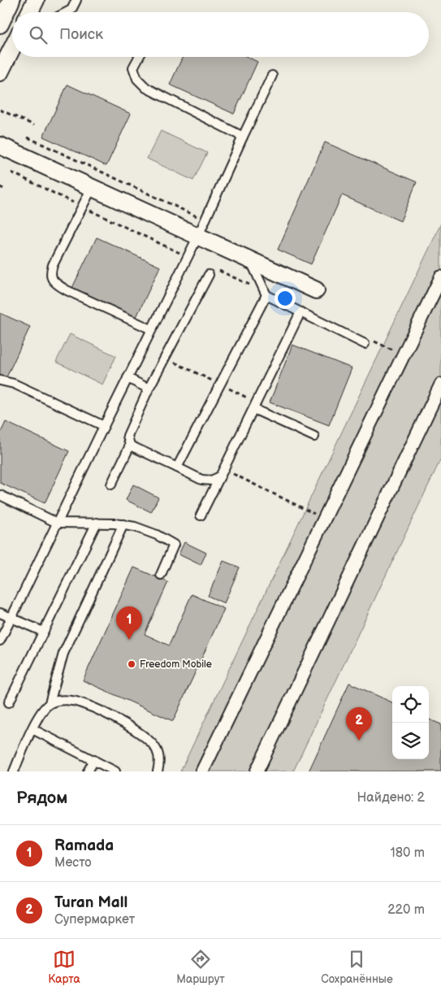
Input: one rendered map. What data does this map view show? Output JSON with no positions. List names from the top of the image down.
{
  "places": ["Freedom Mobile"],
  "page": {
    "search": "Поиск",
    "pins": ["1", "2"],
    "heading": ["Рядом", "Найдено: 2"],
    "list": [
      {
        "mark": "1",
        "name": "Ramada",
        "note": "Место",
        "value": "180 m"
      },
      {
        "mark": "2",
        "name": "Turan Mall",
        "note": "Супермаркет",
        "value": "220 m"
      }
    ],
    "nav": ["Карта", "Маршрут", "Сохранённые"]
  }
}
